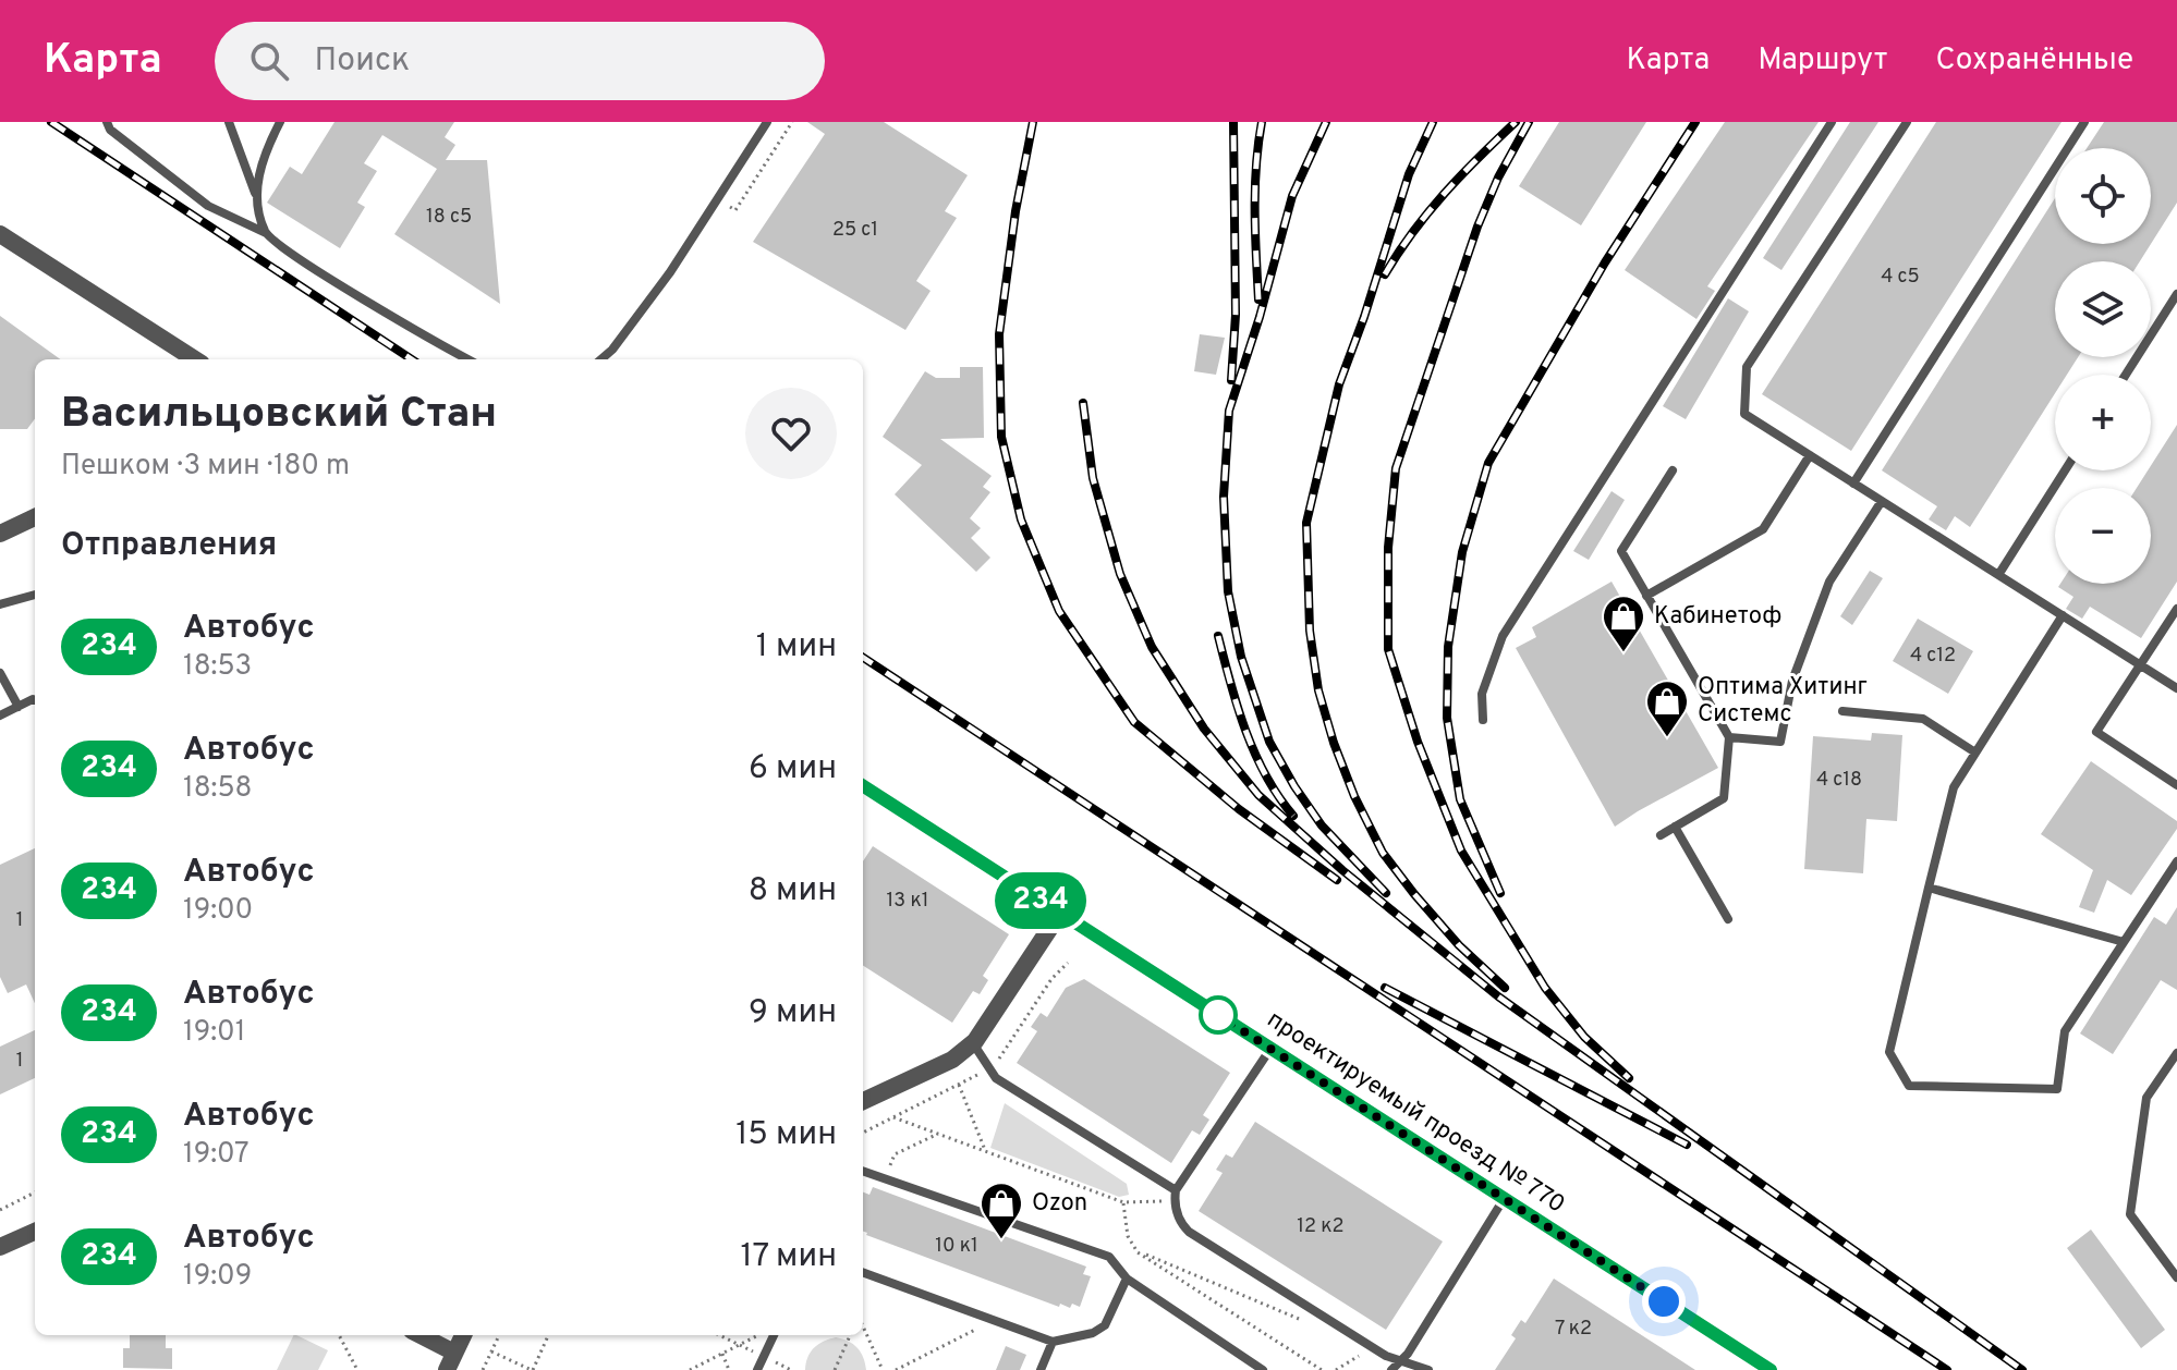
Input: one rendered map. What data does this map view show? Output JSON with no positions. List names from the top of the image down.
{
  "streets": {
    "street": ["проектируемый проезд № 770"]
  },
  "places": {
    "shop": ["Кабинетоф", "Оптима Хитинг Системс", "Ozon"]
  },
  "lines": ["bus line 234"],
  "house_numbers": [
    "18 с5",
    "25 с1",
    "4 с5",
    "4 с12",
    "4 с18",
    "13 к1",
    "1",
    "1",
    "12 к2",
    "10 к1",
    "7 к2"
  ],
  "page": {
    "header": "Карта",
    "search": "Поиск",
    "nav": ["Карта", "Маршрут", "Сохранённые"],
    "on_map": "234",
    "map_buttons": ["+", "−"],
    "heading": [
      ["Васильцовский Стан", "Пешком · 3 мин · 180 m"],
      "Отправления"
    ],
    "list": [
      {
        "mark": "234",
        "name": "Автобус",
        "note": "18:53",
        "value": "1 мин"
      },
      {
        "mark": "234",
        "name": "Автобус",
        "note": "18:58",
        "value": "6 мин"
      },
      {
        "mark": "234",
        "name": "Автобус",
        "note": "19:00",
        "value": "8 мин"
      },
      {
        "mark": "234",
        "name": "Автобус",
        "note": "19:01",
        "value": "9 мин"
      },
      {
        "mark": "234",
        "name": "Автобус",
        "note": "19:07",
        "value": "15 мин"
      },
      {
        "mark": "234",
        "name": "Автобус",
        "note": "19:09",
        "value": "17 мин"
      }
    ]
  }
}
